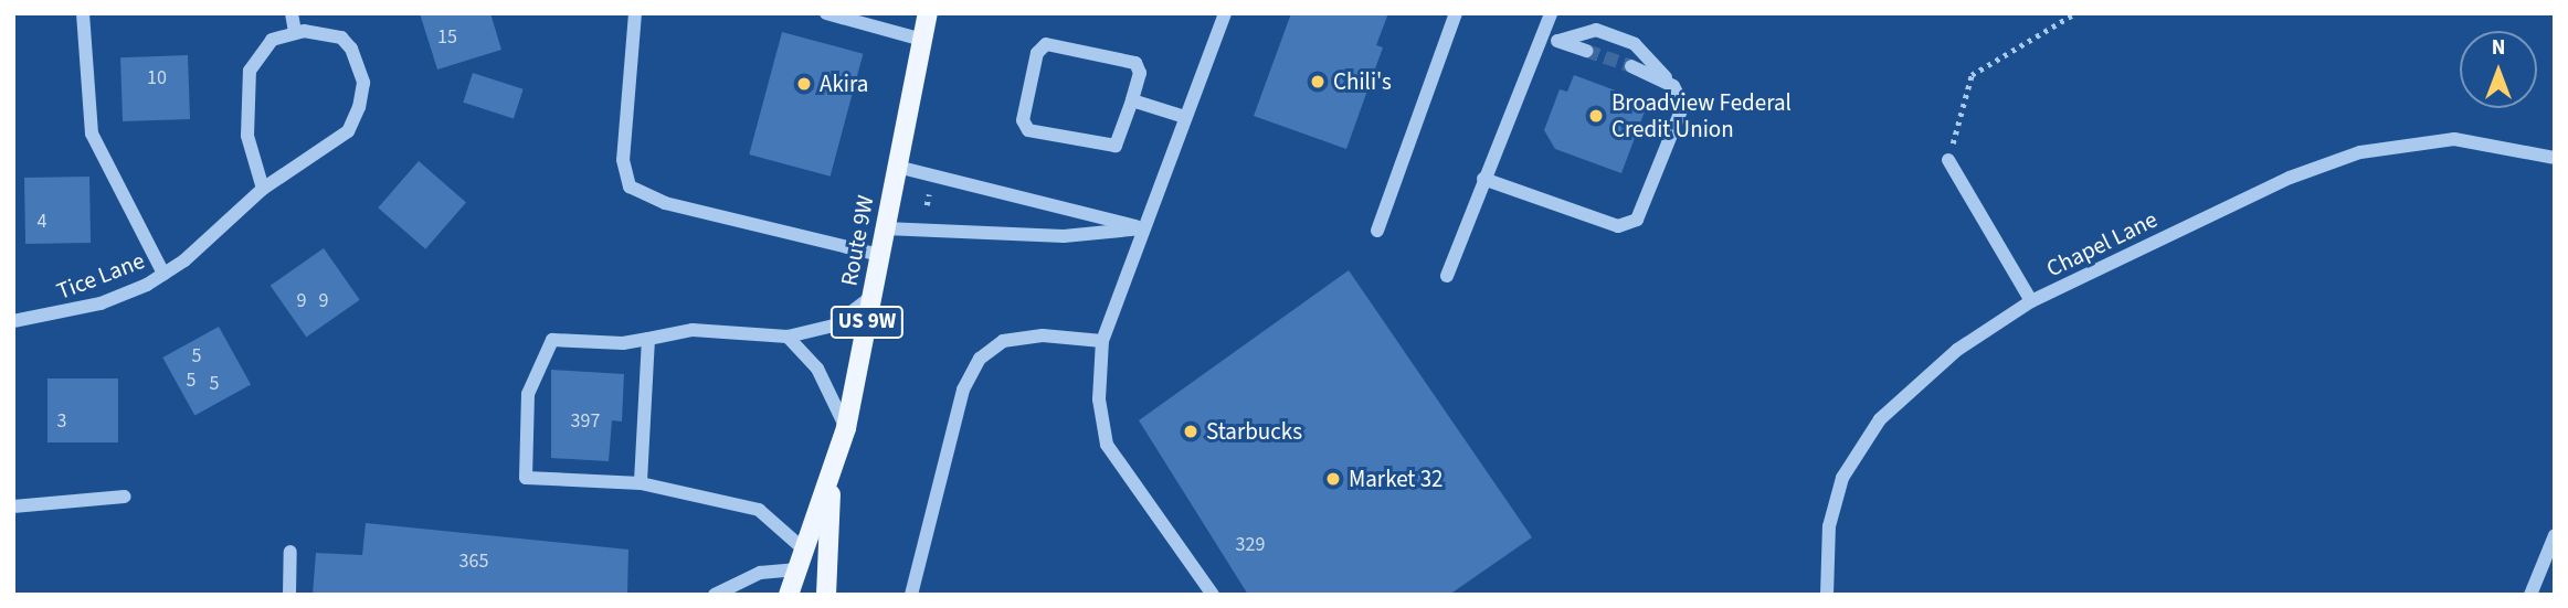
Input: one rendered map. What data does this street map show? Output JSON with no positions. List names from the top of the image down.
{
  "streets": {
    "main road": ["Route 9W", "US 9W"],
    "street": ["Chapel Lane", "Tice Lane"]
  },
  "places": [
    "Chili's",
    "Akira",
    "Broadview Federal Credit Union",
    "Starbucks",
    "Market 32"
  ],
  "house_numbers": [
    "15",
    "10",
    "4",
    "9",
    "9",
    "5",
    "5",
    "5",
    "3",
    "397",
    "329",
    "365"
  ],
  "north": "top"
}
